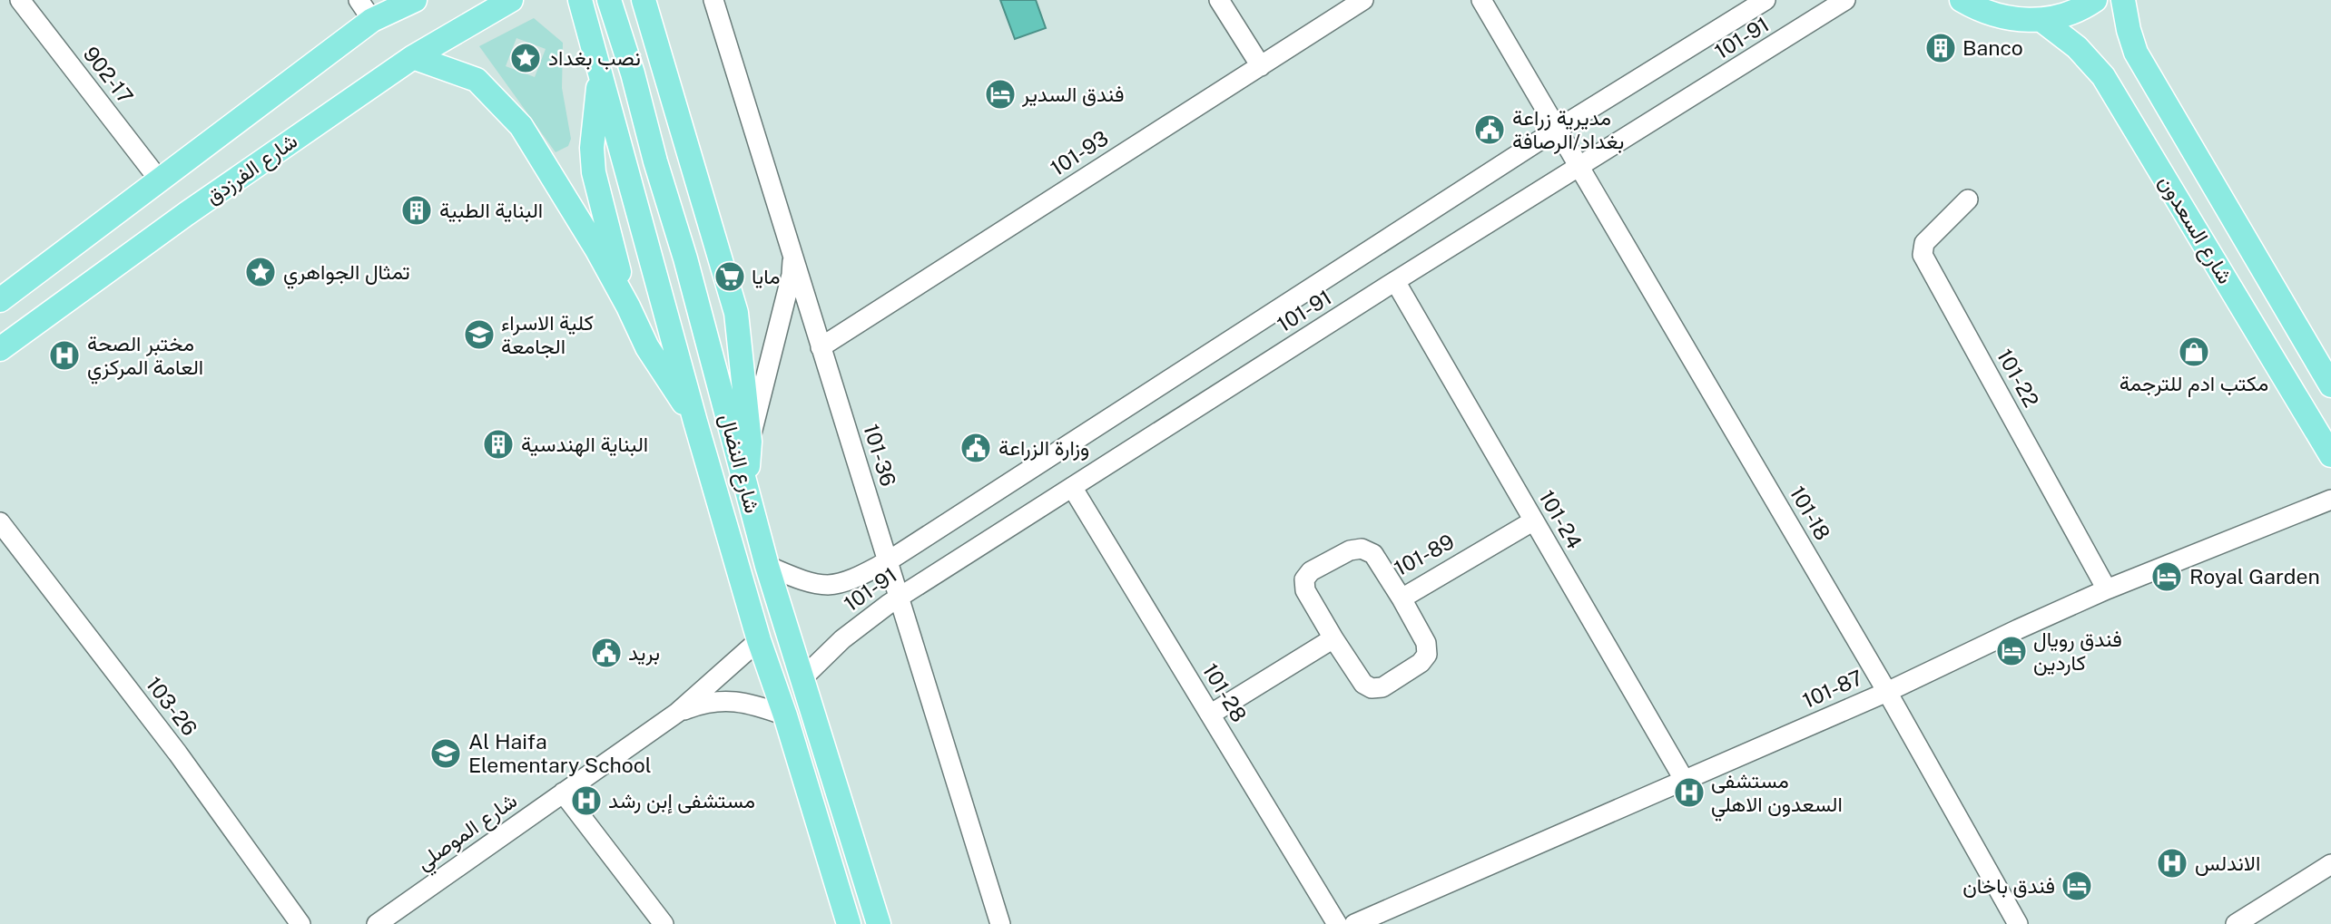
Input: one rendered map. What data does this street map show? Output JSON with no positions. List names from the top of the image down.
{
  "streets": {
    "main road": ["شارع الفرزدق", "شارع السعدون", "شارع النضال"],
    "street": [
      "101-91",
      "902-17",
      "101-93",
      "101-22",
      "101-36",
      "101-18",
      "101-24",
      "101-89",
      "101-87",
      "101-28",
      "103-26",
      "شارع الموصلي"
    ]
  },
  "crossings": [
    ["101-91", "101-36"],
    ["101-91", "شارع النضال"],
    ["101-91", "101-18"],
    ["101-91", "101-24"],
    ["101-91", "101-28"],
    ["101-93", "101-36"],
    ["101-22", "101-87"],
    ["شارع النضال", "شارع الموصلي"],
    ["101-18", "101-87"],
    ["101-24", "101-89"],
    ["101-24", "101-87"]
  ],
  "places": {
    "building": ["Banco", "البناية الطبية", "البناية الهندسية"],
    "place": ["نصب بغداد", "تمثال الجواهري"],
    "hotel": [
      "فندق السدير",
      "Royal Garden",
      "فندق رويال كاردين",
      "فندق باخان"
    ],
    "public building": ["مديرية زراعة بغداد/الرصافة", "وزارة الزراعة", "بريد"],
    "supermarket": ["مايا"],
    "school or university": ["كلية الاسراء الجامعة", "Al Haifa Elementary School"],
    "shop": ["مكتب ادم للترجمة"],
    "hospital": [
      "مختبر الصحة العامة المركزي",
      "مستشفى السعدون الاهلي",
      "مستشفى إبن رشد",
      "الاندلس"
    ]
  }
}
